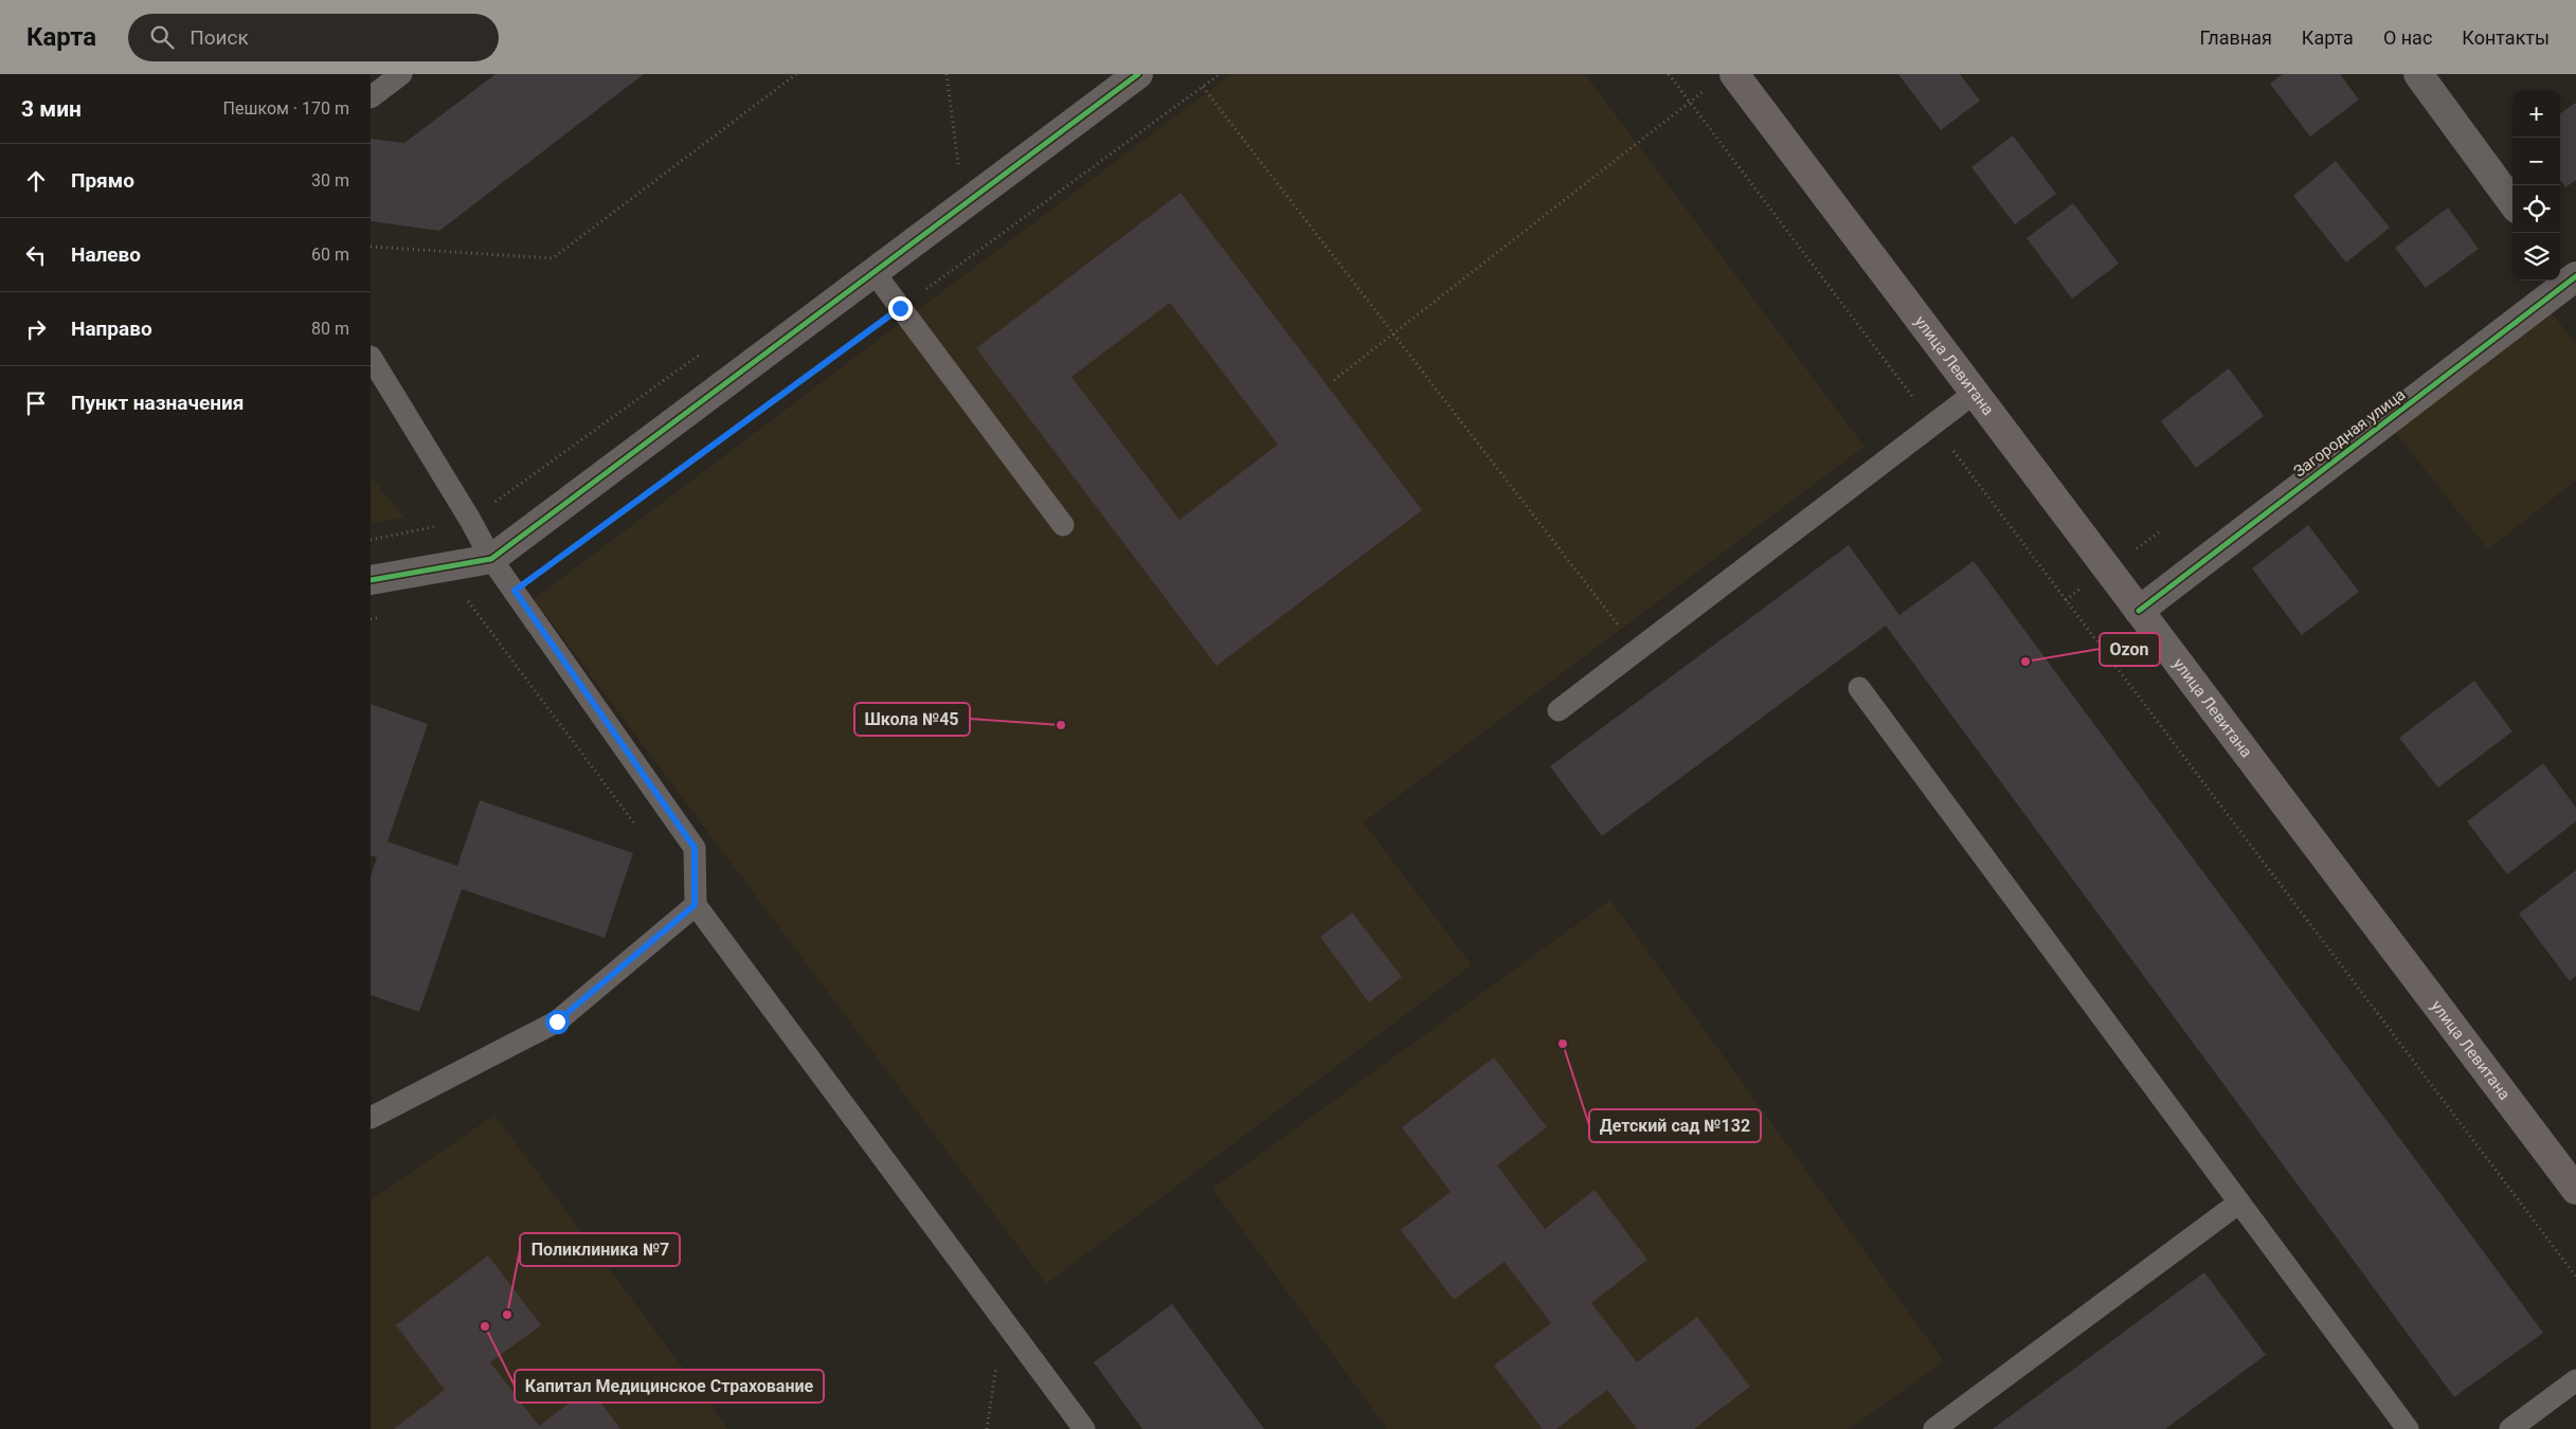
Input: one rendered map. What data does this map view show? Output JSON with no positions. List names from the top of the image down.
{
  "streets": {
    "main road": ["улица Левитана"],
    "street": ["Загородная улица"]
  },
  "crossings": [
    ["улица Левитана", "Загородная улица"]
  ],
  "places": [
    "Ozon",
    "Школа №45",
    "Детский сад №132",
    "Поликлиника №7",
    "Капитал Медицинское Страхование"
  ],
  "page": {
    "header": "Карта",
    "search": "Поиск",
    "nav": [
      "Главная",
      "Карта",
      "О нас",
      "Контакты"
    ],
    "heading": ["3 мин", "Пешком · 170 m"],
    "map_buttons": ["+", "−"],
    "list": [
      ["Прямо", "30 m"],
      ["Налево", "60 m"],
      ["Направо", "80 m"],
      "Пункт назначения"
    ]
  }
}
